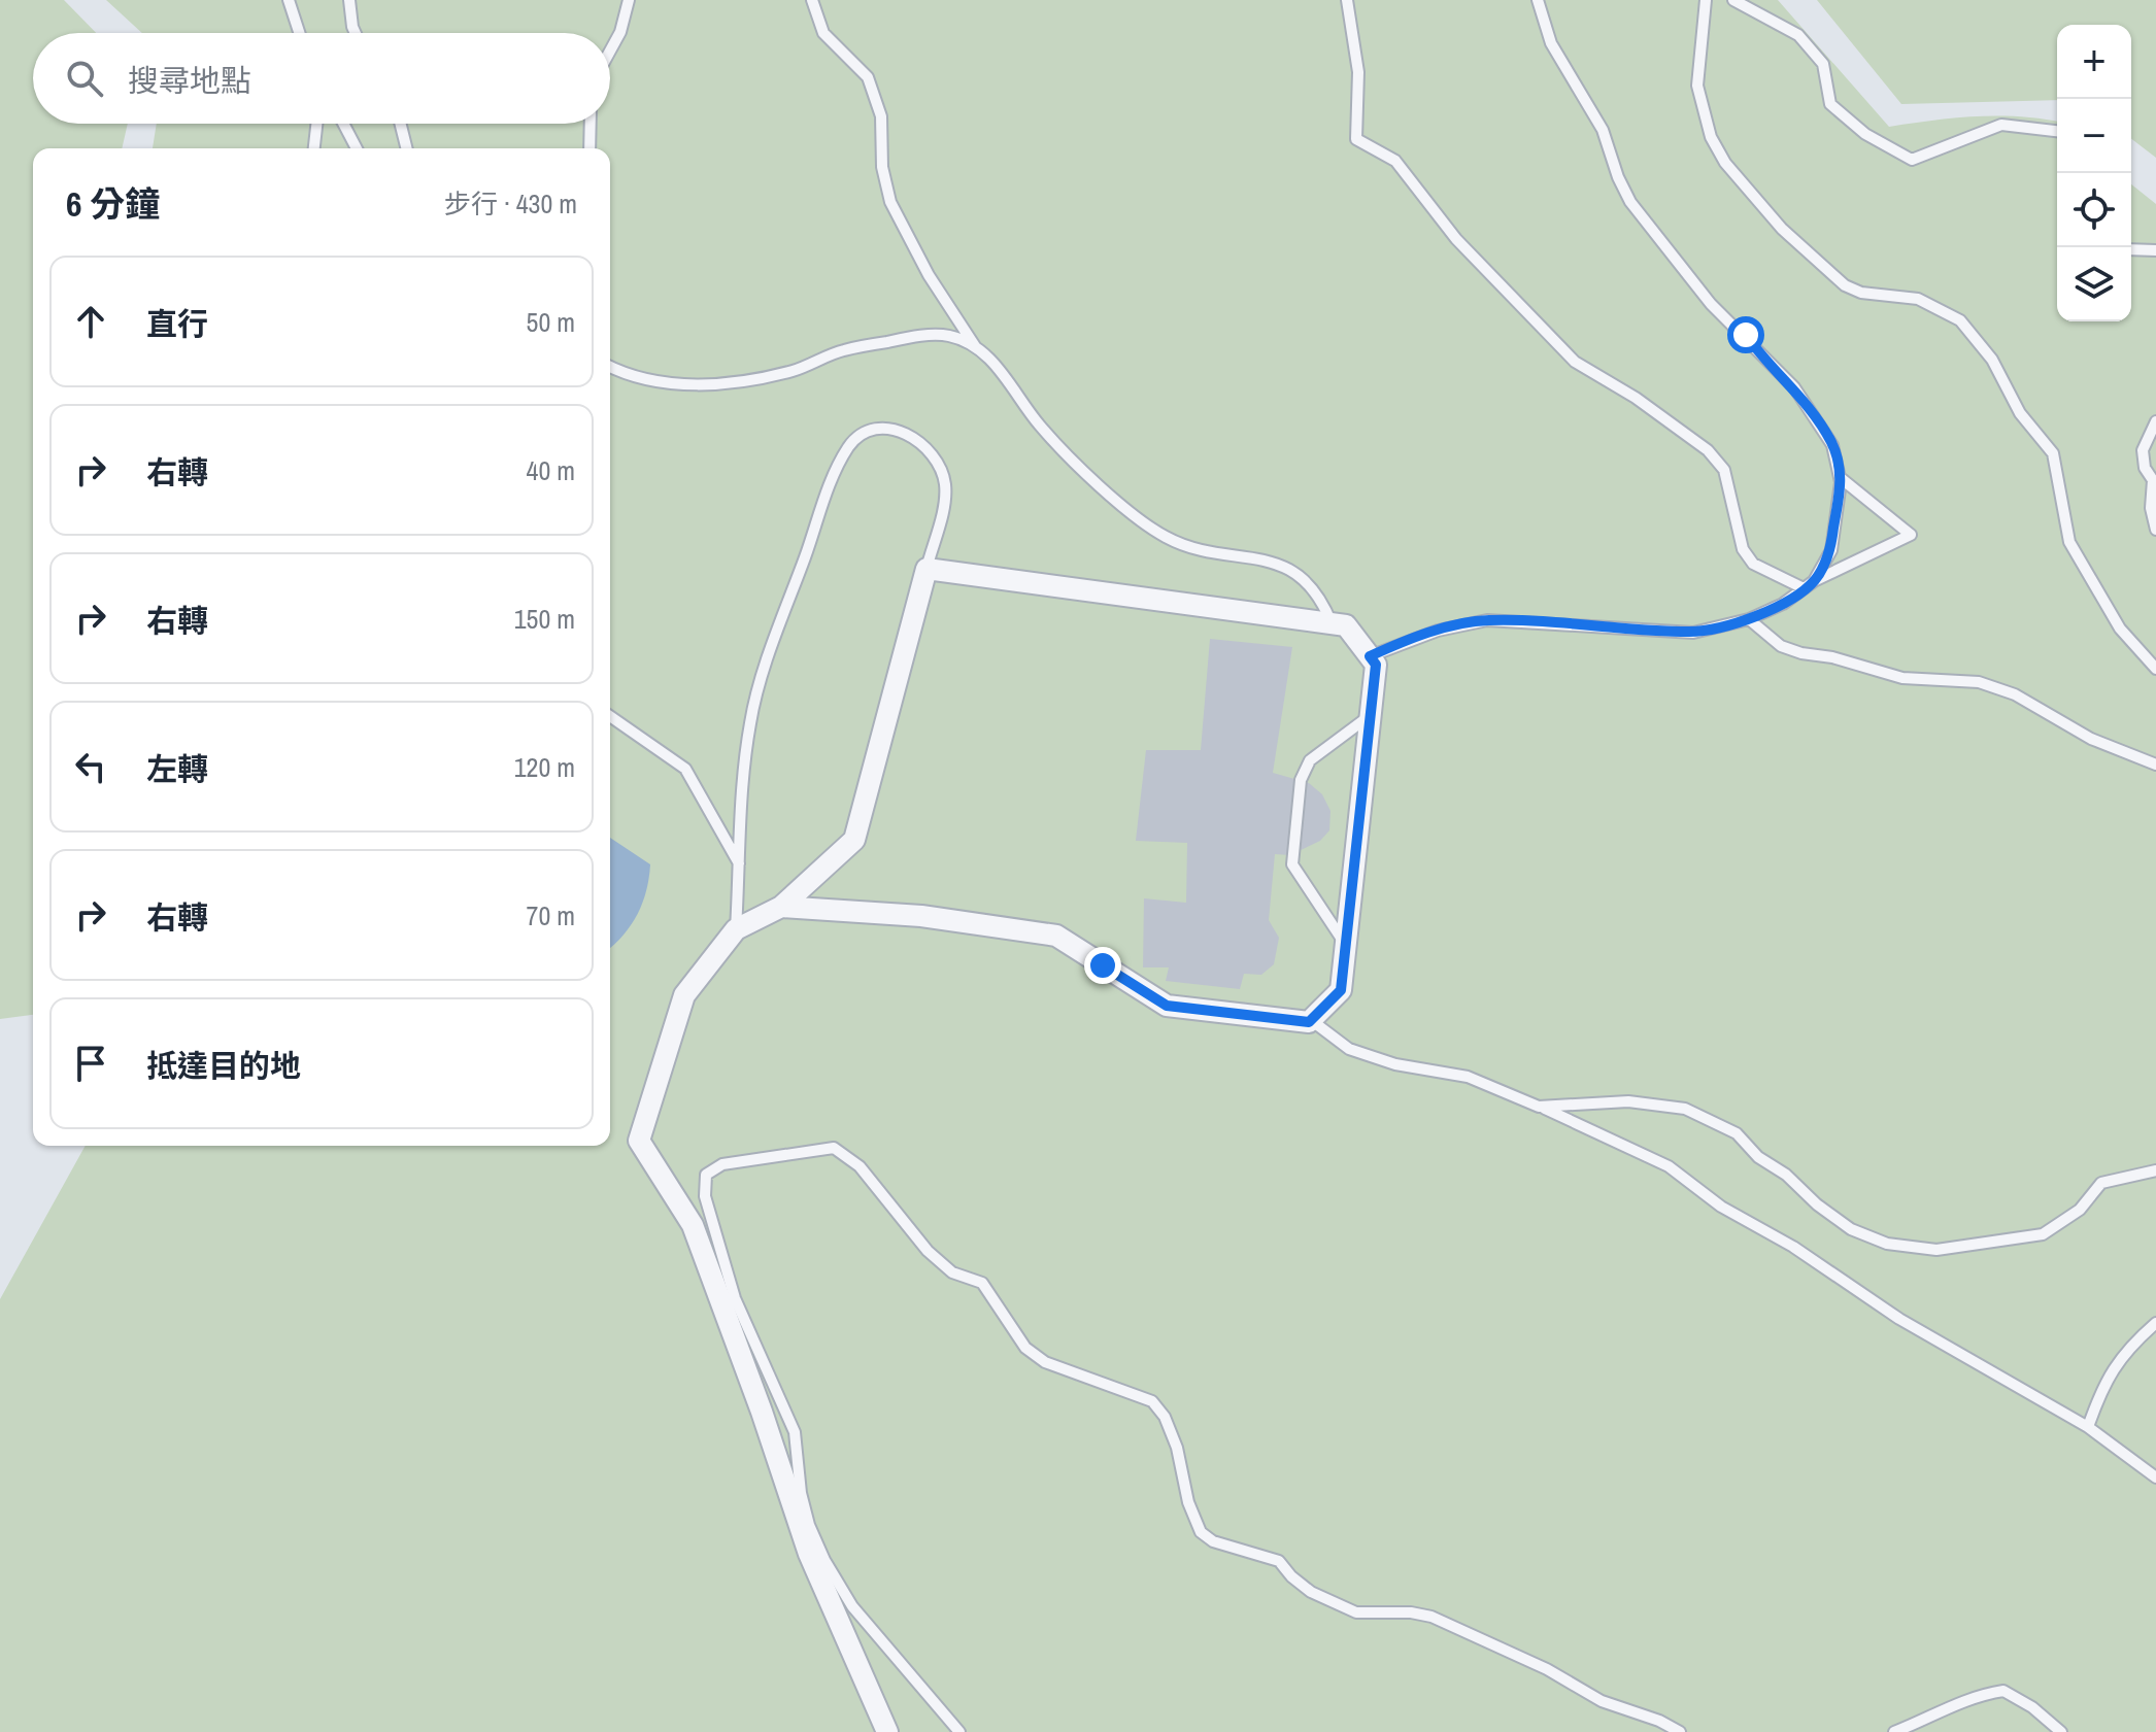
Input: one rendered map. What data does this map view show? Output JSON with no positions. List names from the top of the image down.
{
  "page": {
    "map_buttons": ["+", "−"],
    "search": "搜尋地點",
    "heading": ["6 分鐘", "步行 · 430 m"],
    "list": [
      ["直行", "50 m"],
      ["右轉", "40 m"],
      ["右轉", "150 m"],
      ["左轉", "120 m"],
      ["右轉", "70 m"],
      "抵達目的地"
    ]
  }
}
